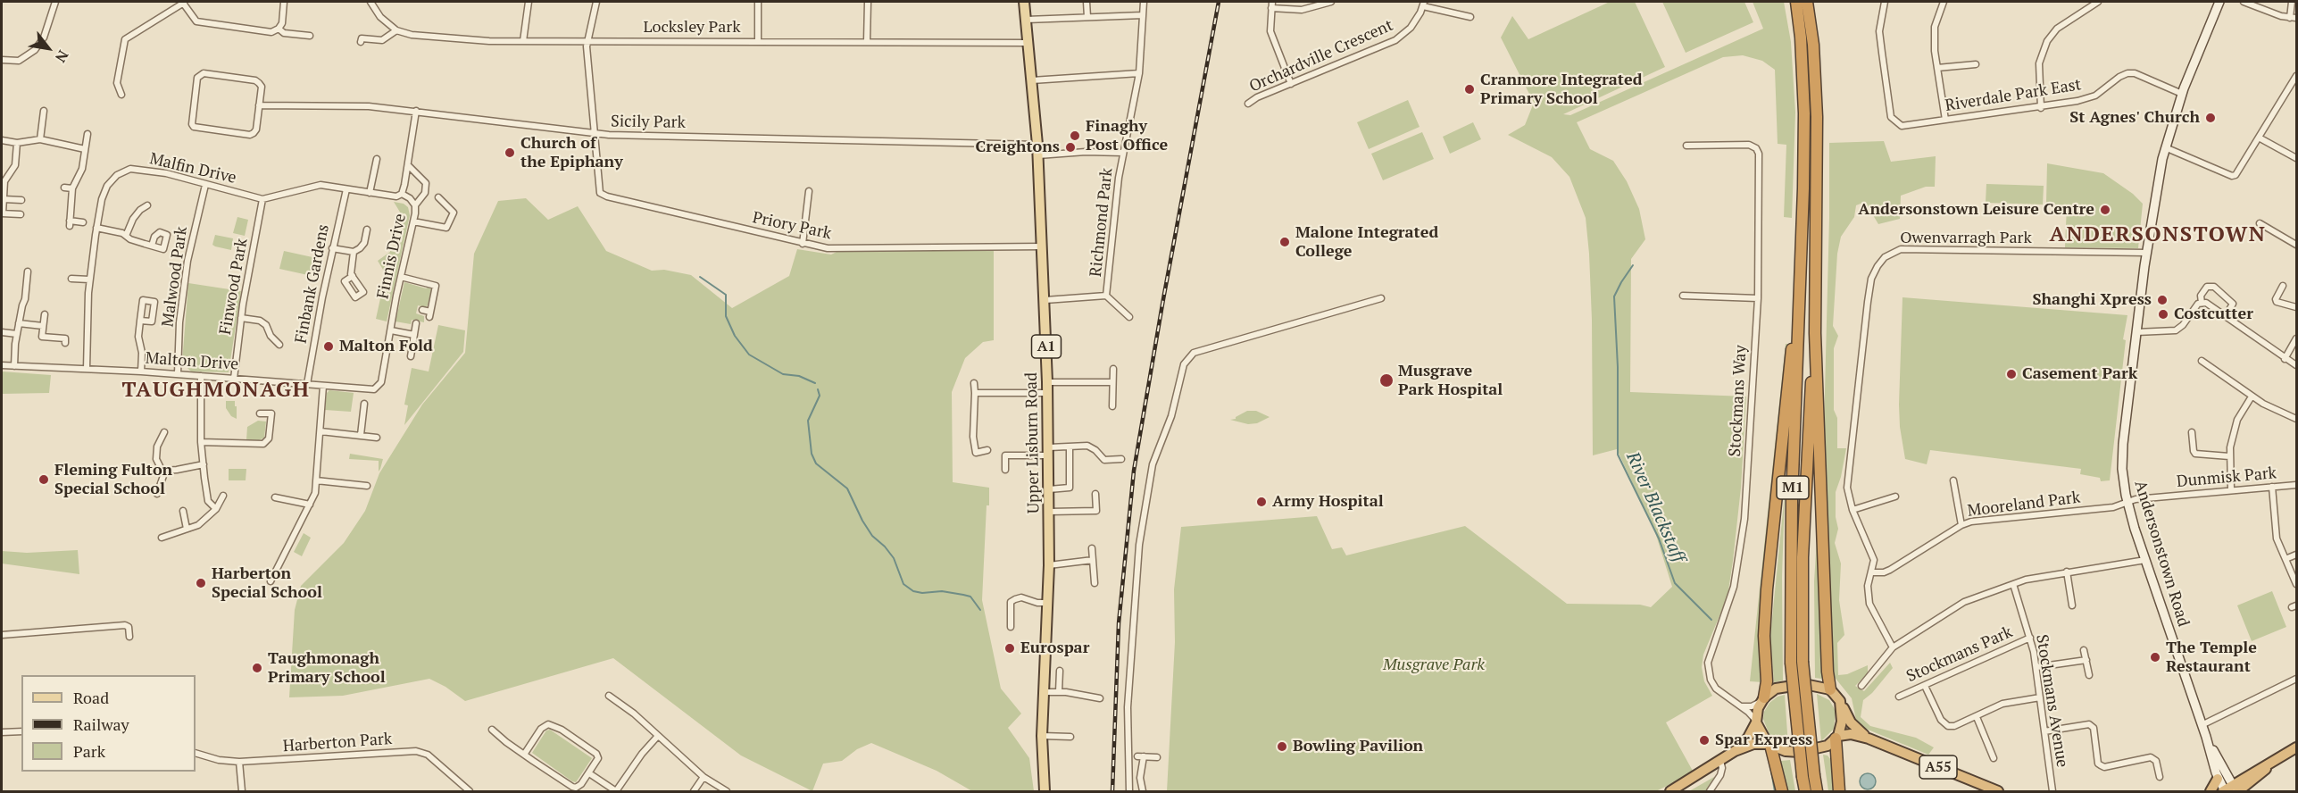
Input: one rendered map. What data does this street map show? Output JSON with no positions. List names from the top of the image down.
{
  "streets": {
    "highway": ["M1", "A55"],
    "main road": ["A1", "Upper Lisburn Road", "Andersonstown Road"],
    "street": [
      "Locksley Park",
      "Orchardville Crescent",
      "Riverdale Park East",
      "Sicily Park",
      "Malfin Drive",
      "Richmond Park",
      "Priory Park",
      "Owenvarragh Park",
      "Finnis Drive",
      "Malwood Park",
      "Finbank Gardens",
      "Finwood Park",
      "Malton Drive",
      "Stockmans Way",
      "Dunmisk Park",
      "Mooreland Park",
      "Stockmans Park",
      "Stockmans Avenue",
      "Harberton Park"
    ]
  },
  "crossings": [
    ["Locksley Park", "Upper Lisburn Road"],
    ["Riverdale Park East", "Andersonstown Road"],
    ["Sicily Park", "Priory Park"],
    ["Sicily Park", "Upper Lisburn Road"],
    ["Malfin Drive", "Finnis Drive"],
    ["Malfin Drive", "Malwood Park"],
    ["Malfin Drive", "Finbank Gardens"],
    ["Malfin Drive", "Finwood Park"],
    ["Malfin Drive", "Malton Drive"],
    ["Priory Park", "Upper Lisburn Road"],
    ["Owenvarragh Park", "Mooreland Park"],
    ["Owenvarragh Park", "Andersonstown Road"],
    ["Finnis Drive", "Malton Drive"],
    ["Malwood Park", "Malton Drive"],
    ["Finbank Gardens", "Malton Drive"],
    ["Finwood Park", "Malton Drive"],
    ["A1", "Upper Lisburn Road"],
    ["Stockmans Way", "M1"],
    ["Stockmans Way", "A55"],
    ["Dunmisk Park", "Mooreland Park"],
    ["Dunmisk Park", "Andersonstown Road"],
    ["M1", "A55"],
    ["Mooreland Park", "Andersonstown Road"],
    ["Stockmans Park", "Stockmans Avenue"]
  ],
  "districts": ["ANDERSONSTOWN", "TAUGHMONAGH"],
  "water": ["River Blackstaff"],
  "parks": ["Musgrave Park"],
  "places": [
    "Cranmore Integrated Primary School",
    "St Agnes' Church",
    "Finaghy Post Office",
    "Creightons",
    "Church of the Epiphany",
    "Andersonstown Leisure Centre",
    "Malone Integrated College",
    "Shanghi Xpress",
    "Costcutter",
    "Malton Fold",
    "Casement Park",
    "Musgrave Park Hospital",
    "Fleming Fulton Special School",
    "Army Hospital",
    "Harberton Special School",
    "Eurospar",
    "The Temple Restaurant",
    "Taughmonagh Primary School",
    "Spar Express",
    "Bowling Pavilion"
  ],
  "legend": ["Road", "Railway", "Park"],
  "north": "bottom right"
}
